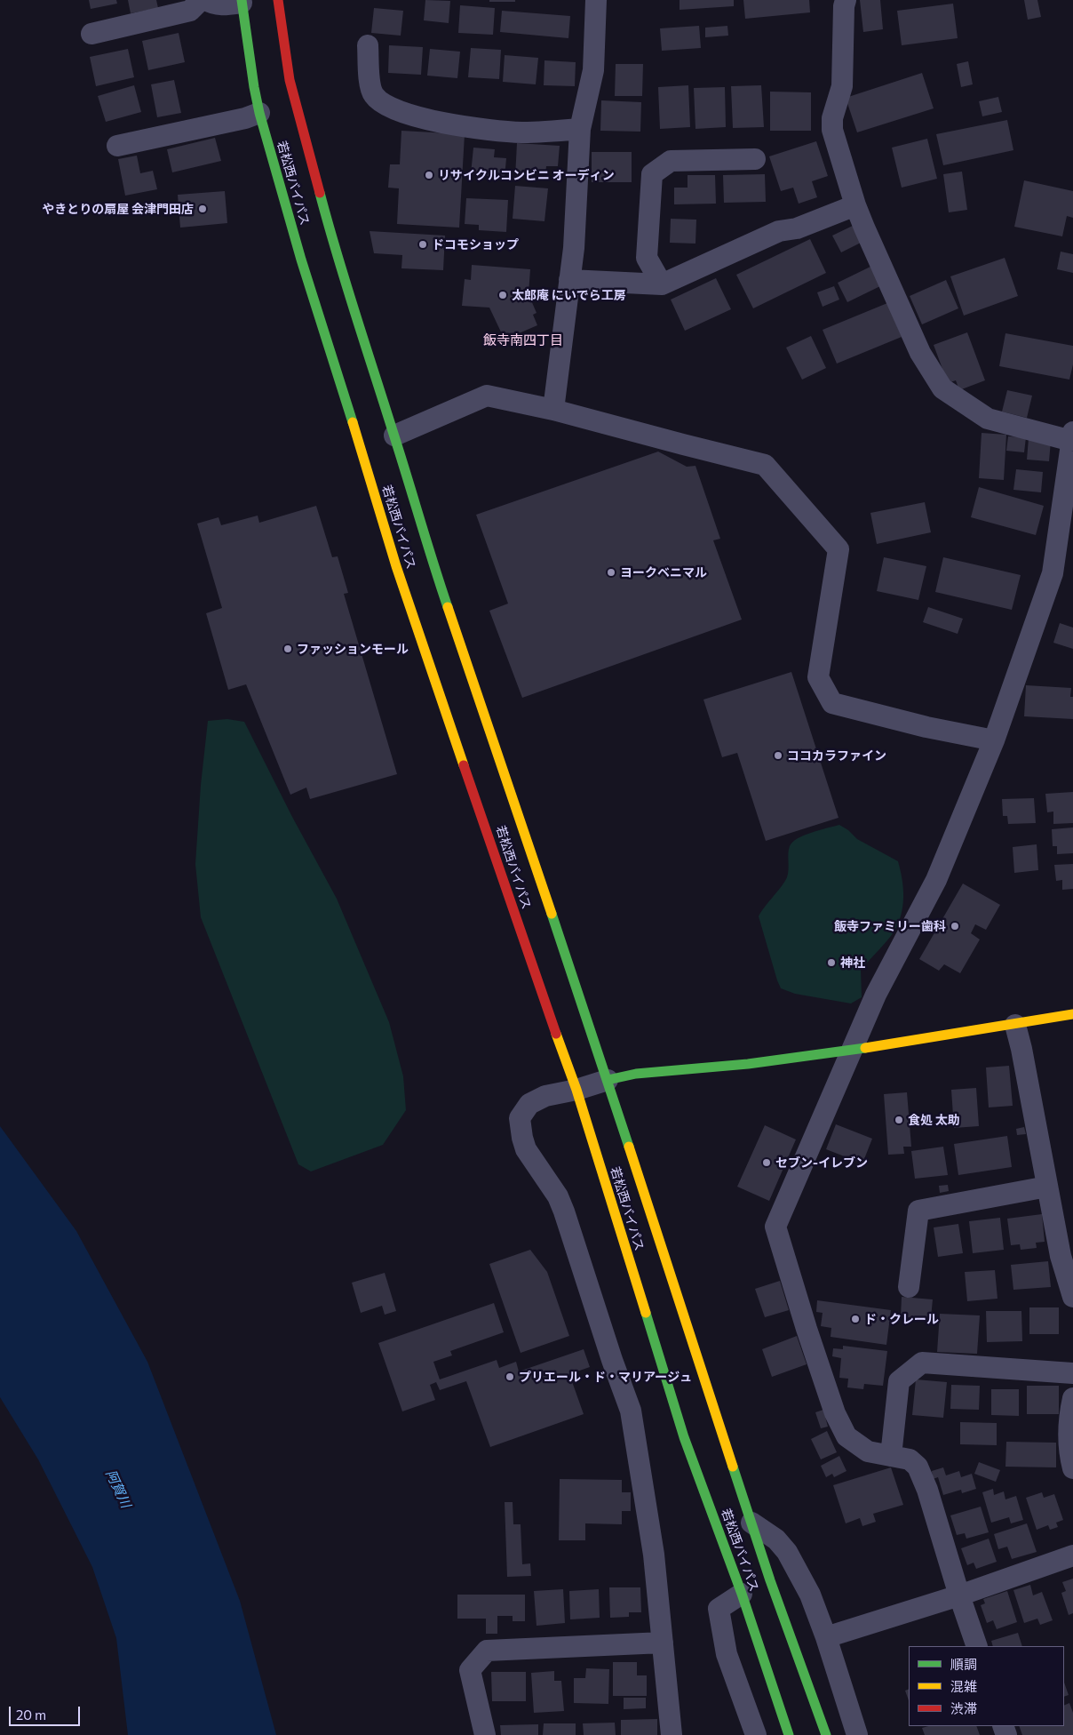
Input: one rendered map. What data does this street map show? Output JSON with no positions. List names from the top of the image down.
{
  "streets": {
    "main road": ["若松西バイパス"]
  },
  "districts": ["飯寺南四丁目"],
  "water": ["阿賀川"],
  "places": [
    "リサイクルコンビニ オーディン",
    "やきとりの扇屋 会津門田店",
    "ドコモショップ",
    "太郎庵 にいでら工房",
    "ヨークベニマル",
    "ファッションモール",
    "ココカラファイン",
    "飯寺ファミリー歯科",
    "神社",
    "食処 太助",
    "セブン-イレブン",
    "ド・クレール",
    "プリエール・ド・マリアージュ"
  ],
  "legend": ["順調", "混雑", "渋滞"],
  "scale_bar": "20 m"
}
